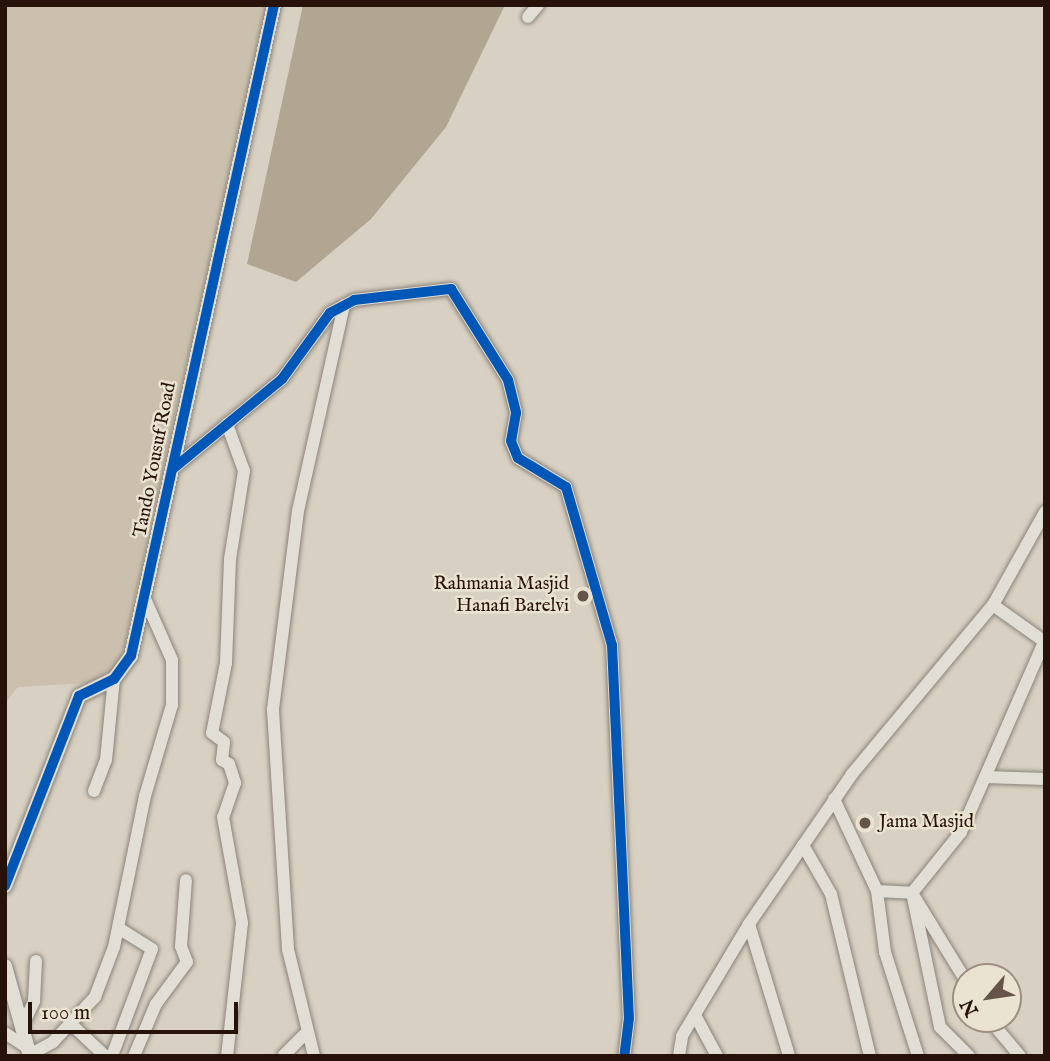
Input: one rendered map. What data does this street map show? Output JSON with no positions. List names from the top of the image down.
{
  "streets": {
    "street": ["Tando Yousuf Road"]
  },
  "places": ["Rahmania Masjid Hanafi Barelvi", "Jama Masjid"],
  "scale_bar": "100 m",
  "north": "bottom left"
}
